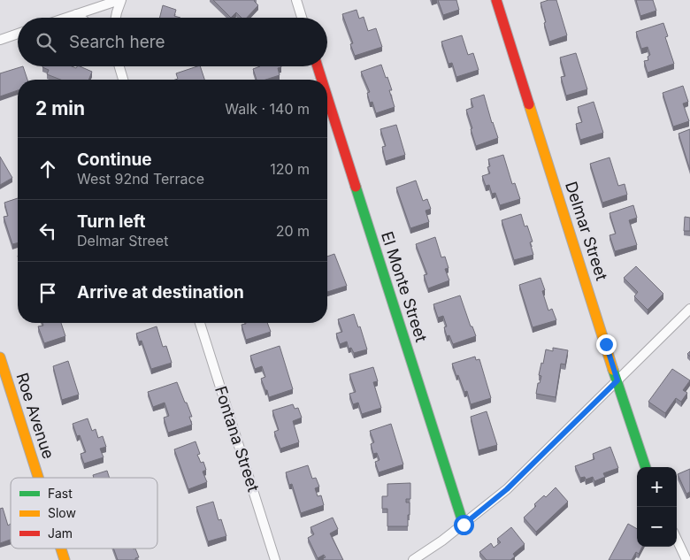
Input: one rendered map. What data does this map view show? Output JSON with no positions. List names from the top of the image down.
{
  "streets": {
    "street": [
      "Delmar Street",
      "El Monte Street",
      "Roe Avenue",
      "Fontana Street"
    ]
  },
  "legend": ["Fast", "Slow", "Jam"],
  "page": {
    "search": "Search here",
    "heading": ["2 min", "Walk · 140 m"],
    "list": [
      ["Continue", "West 92nd Terrace", "120 m"],
      ["Turn left", "Delmar Street", "20 m"],
      "Arrive at destination"
    ],
    "map_buttons": ["+", "−"]
  }
}
